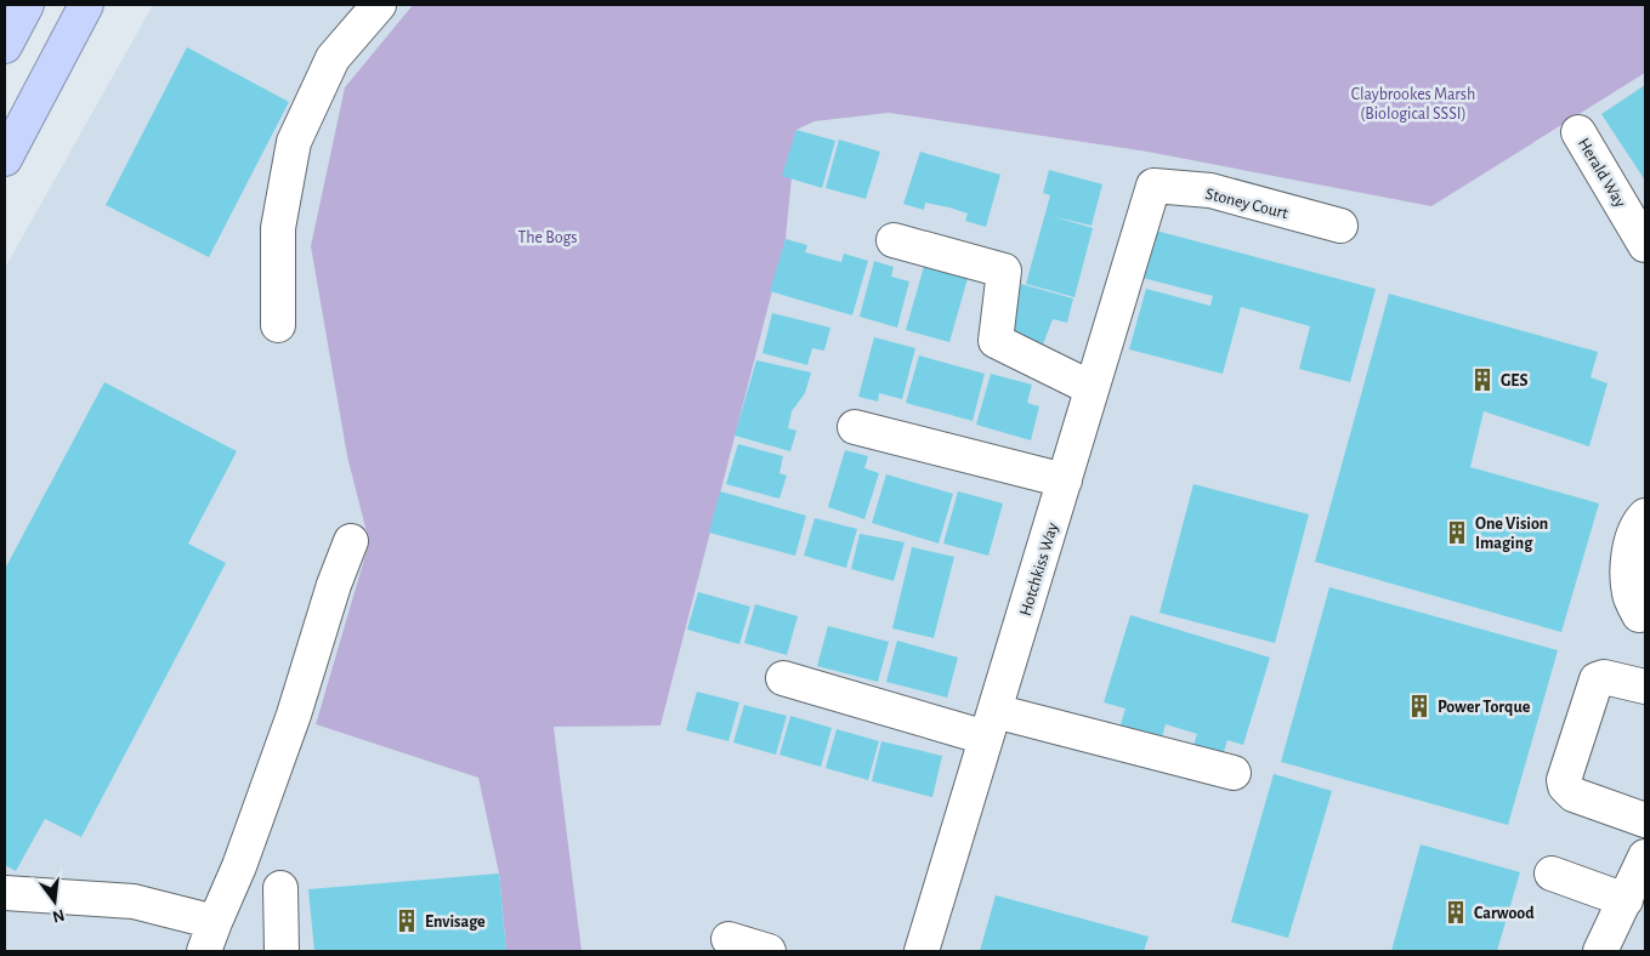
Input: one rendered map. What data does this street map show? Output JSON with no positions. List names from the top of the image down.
{
  "streets": {
    "street": ["Herald Way", "Stoney Court", "Hotchkiss Way"]
  },
  "crossings": [
    ["Stoney Court", "Hotchkiss Way"]
  ],
  "parks": ["Claybrookes Marsh (Biological SSSI)", "The Bogs"],
  "places": {
    "building": [
      "GES",
      "One Vision Imaging",
      "Power Torque",
      "Carwood",
      "Envisage"
    ]
  },
  "north": "bottom"
}
